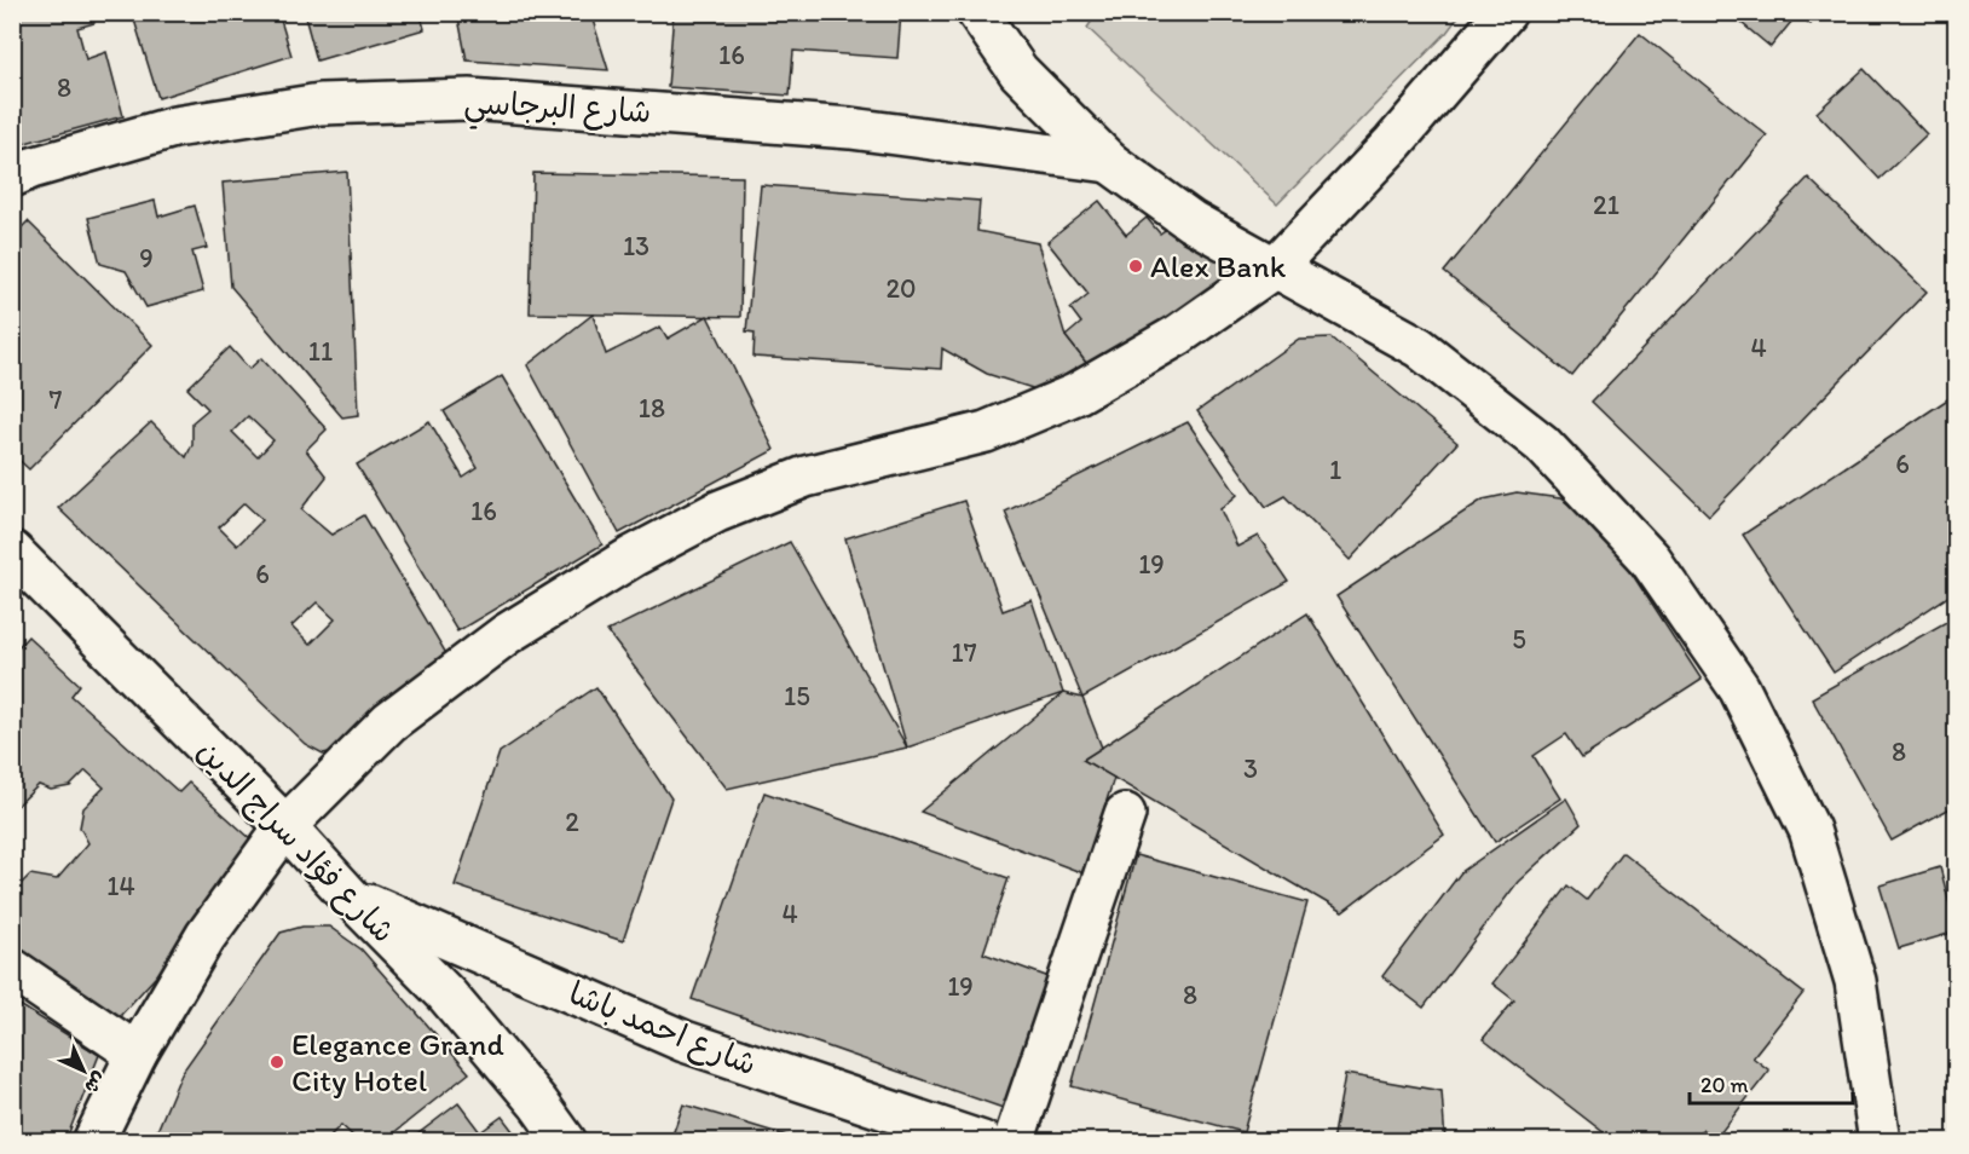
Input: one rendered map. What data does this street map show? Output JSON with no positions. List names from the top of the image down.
{
  "streets": {
    "street": ["شارع البرجاسي", "شارع فؤاد سراج الدين", "شارع احمد باشا"]
  },
  "crossings": [
    ["شارع فؤاد سراج الدين", "شارع احمد باشا"]
  ],
  "places": ["Alex Bank", "Elegance Grand City Hotel"],
  "house_numbers": [
    "16",
    "8",
    "21",
    "13",
    "9",
    "20",
    "4",
    "11",
    "7",
    "18",
    "6",
    "1",
    "16",
    "19",
    "6",
    "5",
    "17",
    "15",
    "8",
    "3",
    "2",
    "14",
    "4",
    "19",
    "8"
  ],
  "scale_bar": "20 m",
  "north": "bottom right"
}
